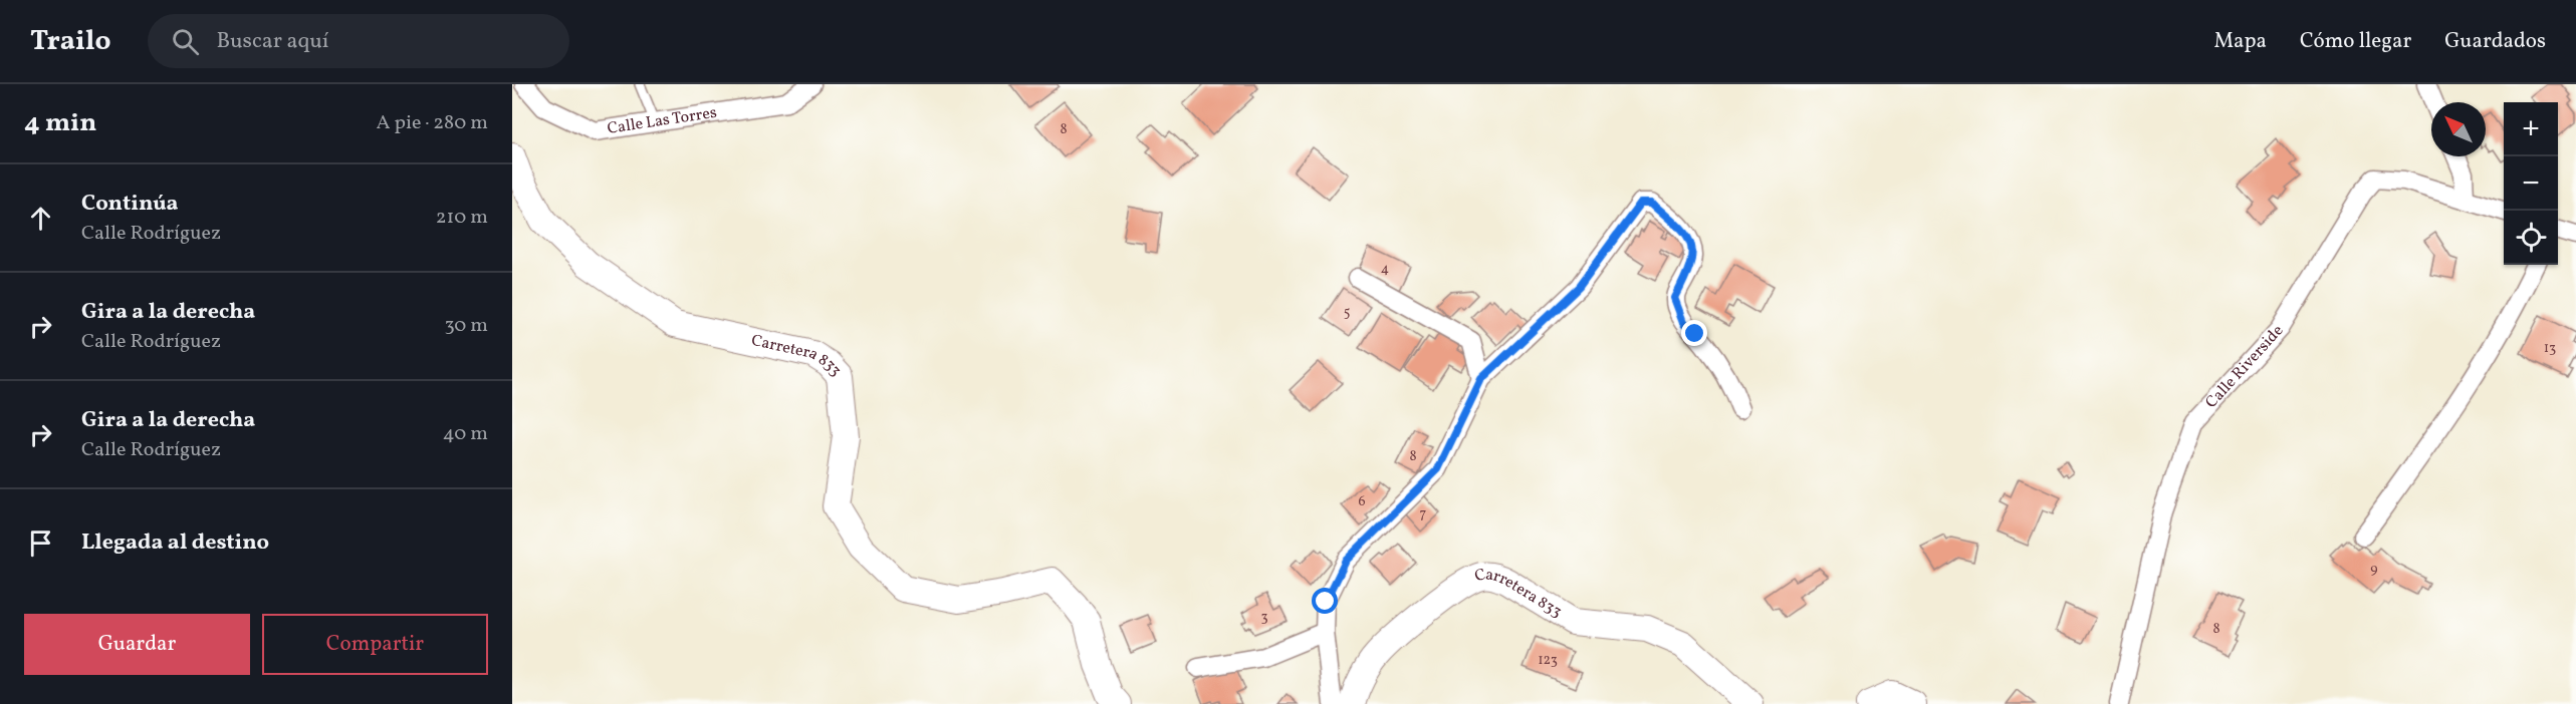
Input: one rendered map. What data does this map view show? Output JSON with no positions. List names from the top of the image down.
{
  "streets": {
    "street": ["Calle Las Torres", "Carretera 833", "Calle Riverside"]
  },
  "house_numbers": [
    "8",
    "4",
    "5",
    "13",
    "8",
    "6",
    "7",
    "9",
    "3",
    "8",
    "123"
  ],
  "north": "top left",
  "page": {
    "header": "Trailo",
    "search": "Buscar aquí",
    "nav": ["Mapa", "Cómo llegar", "Guardados"],
    "heading": ["4 min", "A pie · 280 m"],
    "map_buttons": ["+", "−"],
    "list": [
      ["Continúa", "Calle Rodríguez", "210 m"],
      ["Gira a la derecha", "Calle Rodríguez", "30 m"],
      ["Gira a la derecha", "Calle Rodríguez", "40 m"],
      "Llegada al destino"
    ],
    "buttons": ["Guardar", "Compartir"]
  }
}
